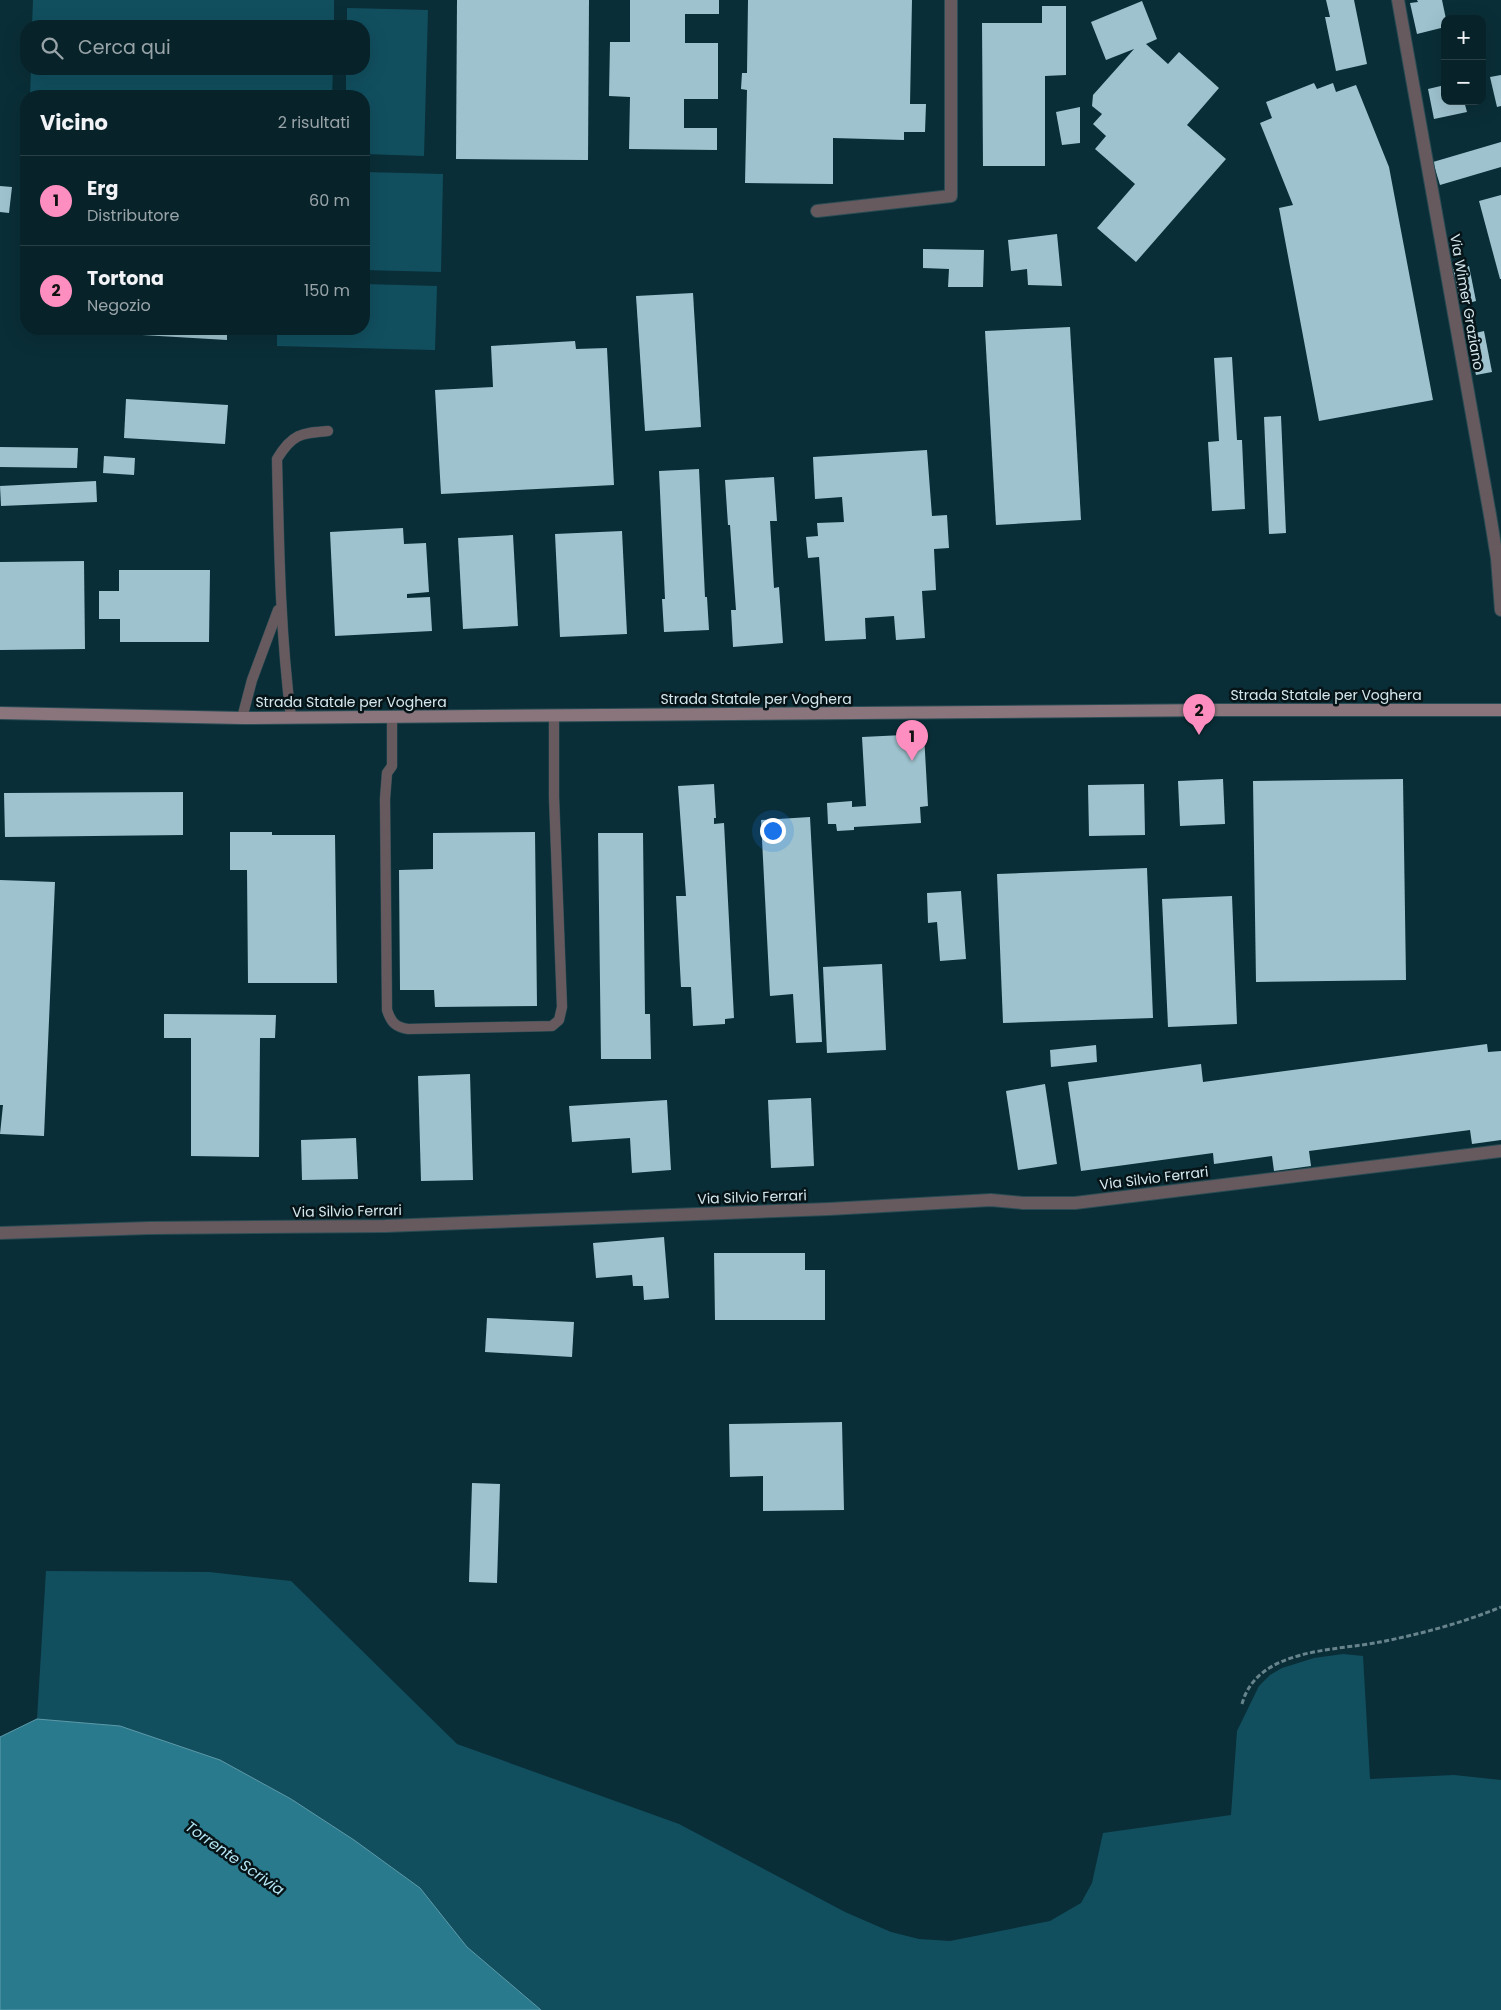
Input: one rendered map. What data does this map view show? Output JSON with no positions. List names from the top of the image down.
{
  "streets": {
    "main road": ["Strada Statale per Voghera"],
    "street": ["Via Wimer Graziano", "Via Silvio Ferrari"]
  },
  "water": ["Torrente Scrivia"],
  "page": {
    "map_buttons": ["+", "−"],
    "search": "Cerca qui",
    "heading": ["Vicino", "2 risultati"],
    "list": [
      {
        "mark": "1",
        "name": "Erg",
        "note": "Distributore",
        "value": "60 m"
      },
      {
        "mark": "2",
        "name": "Tortona",
        "note": "Negozio",
        "value": "150 m"
      }
    ],
    "pins": ["2", "1"]
  }
}
